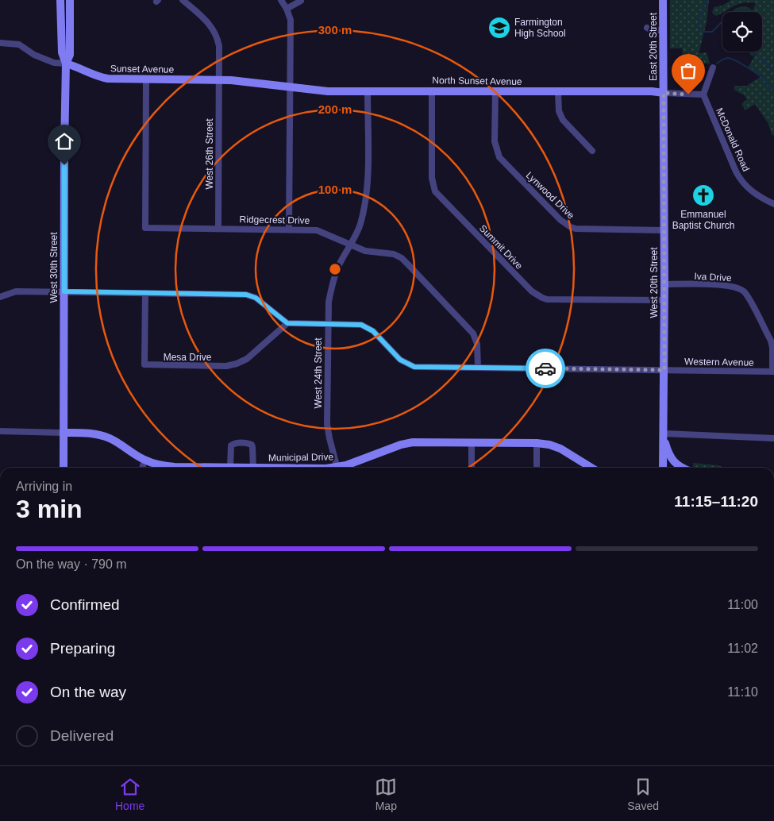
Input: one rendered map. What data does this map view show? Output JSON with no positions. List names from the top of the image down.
{
  "streets": {
    "street": [
      "East 20th Street",
      "Sunset Avenue",
      "North Sunset Avenue",
      "McDonald Road",
      "West 26th Street",
      "Lynwood Drive",
      "Ridgecrest Drive",
      "Summit Drive",
      "West 30th Street",
      "Iva Drive",
      "West 20th Street",
      "Mesa Drive",
      "Western Avenue",
      "West 24th Street",
      "Municipal Drive"
    ]
  },
  "crossings": [
    ["East 20th Street", "North Sunset Avenue"],
    ["East 20th Street", "West 20th Street"],
    ["Sunset Avenue", "North Sunset Avenue"],
    ["Sunset Avenue", "West 26th Street"],
    ["Sunset Avenue", "Ridgecrest Drive"],
    ["Sunset Avenue", "West 30th Street"],
    ["North Sunset Avenue", "Lynwood Drive"],
    ["North Sunset Avenue", "Summit Drive"],
    ["North Sunset Avenue", "West 20th Street"],
    ["North Sunset Avenue", "West 24th Street"],
    ["West 26th Street", "Ridgecrest Drive"],
    ["Lynwood Drive", "West 20th Street"],
    ["Ridgecrest Drive", "Western Avenue"],
    ["Ridgecrest Drive", "West 24th Street"],
    ["Summit Drive", "West 20th Street"],
    ["West 30th Street", "Municipal Drive"],
    ["Iva Drive", "West 20th Street"],
    ["Iva Drive", "Western Avenue"],
    ["West 20th Street", "Western Avenue"],
    ["Mesa Drive", "Western Avenue"],
    ["Western Avenue", "West 24th Street"]
  ],
  "places": {
    "school or university": ["Farmington High School"],
    "church": ["Emmanuel Baptist Church"]
  },
  "page": {
    "heading": ["3 min", "Arriving in", "11:15–11:20"],
    "bar": "On the way · 790 m",
    "list": [
      ["Confirmed", "11:00"],
      ["Preparing", "11:02"],
      ["On the way", "11:10"],
      "Delivered"
    ],
    "tabs": ["Home", "Map", "Saved"]
  },
  "rings": ["300 m", "200 m", "100 m"]
}
